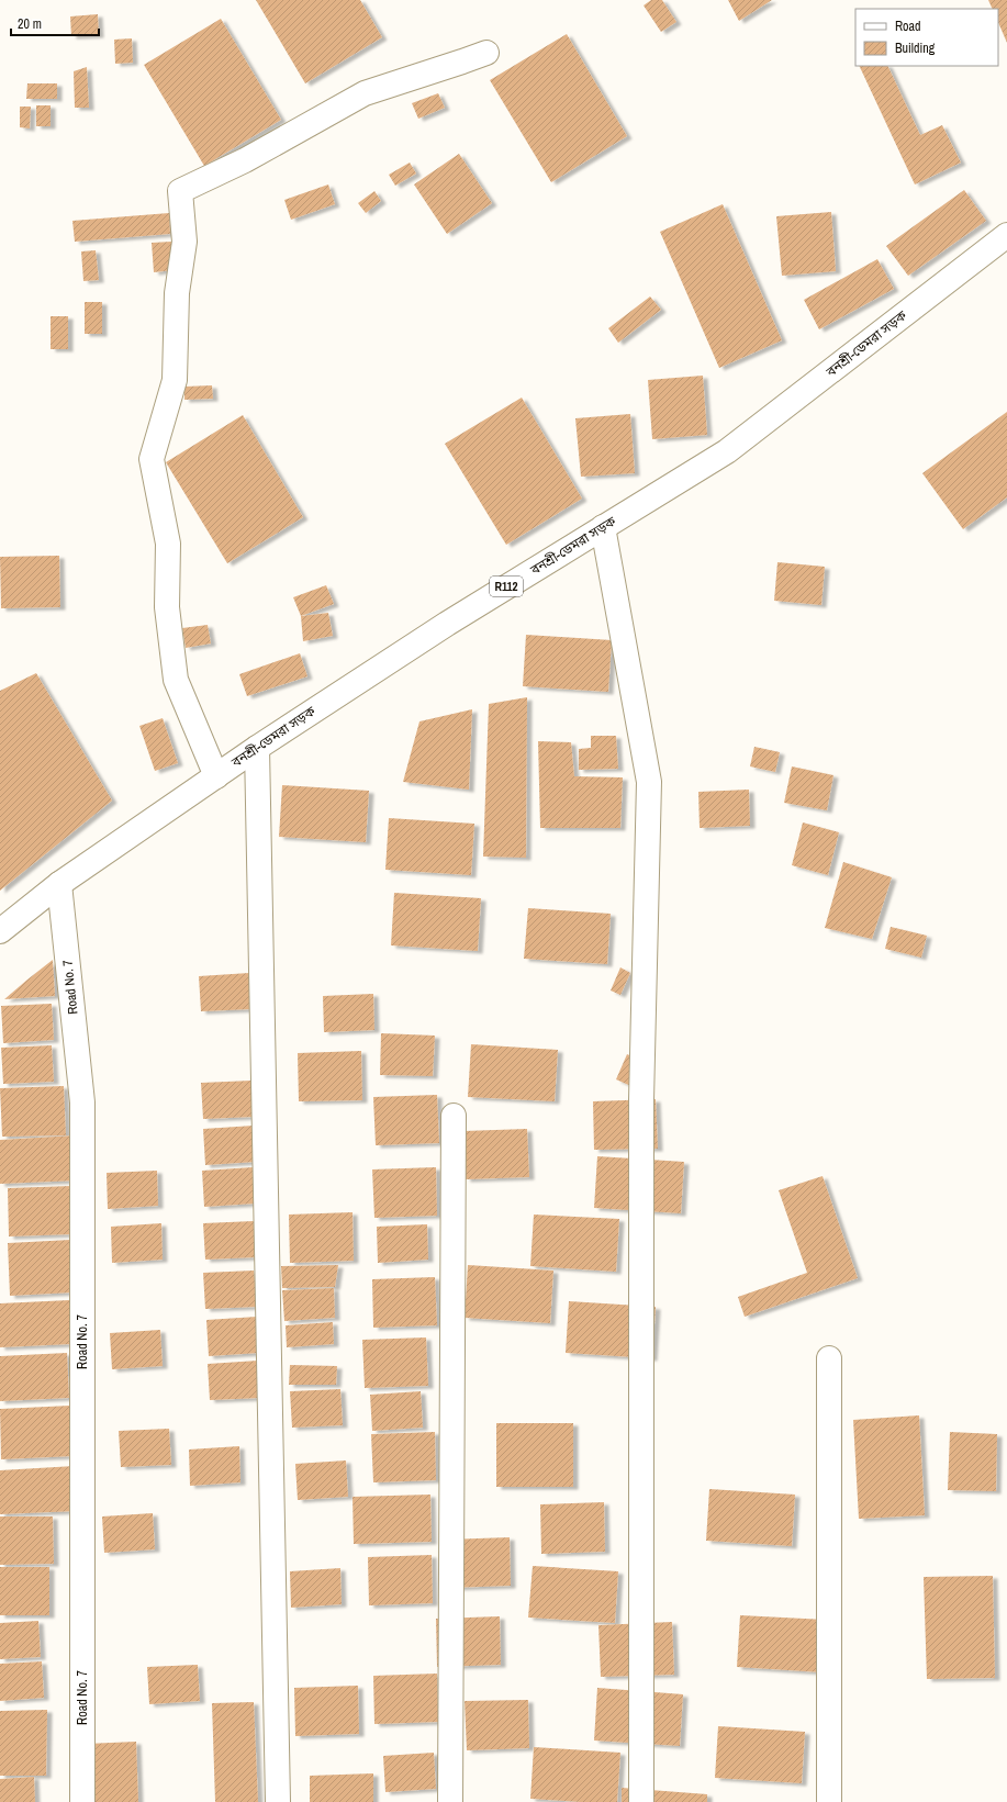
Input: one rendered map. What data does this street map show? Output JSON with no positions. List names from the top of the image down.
{
  "streets": {
    "street": ["বনশ্রী-ডেমরা সড়ক", "R112", "Road No. 7"]
  },
  "crossings": [
    ["বনশ্রী-ডেমরা সড়ক", "Road No. 7"]
  ],
  "legend": ["Road", "Building"],
  "scale_bar": "20 m"
}
